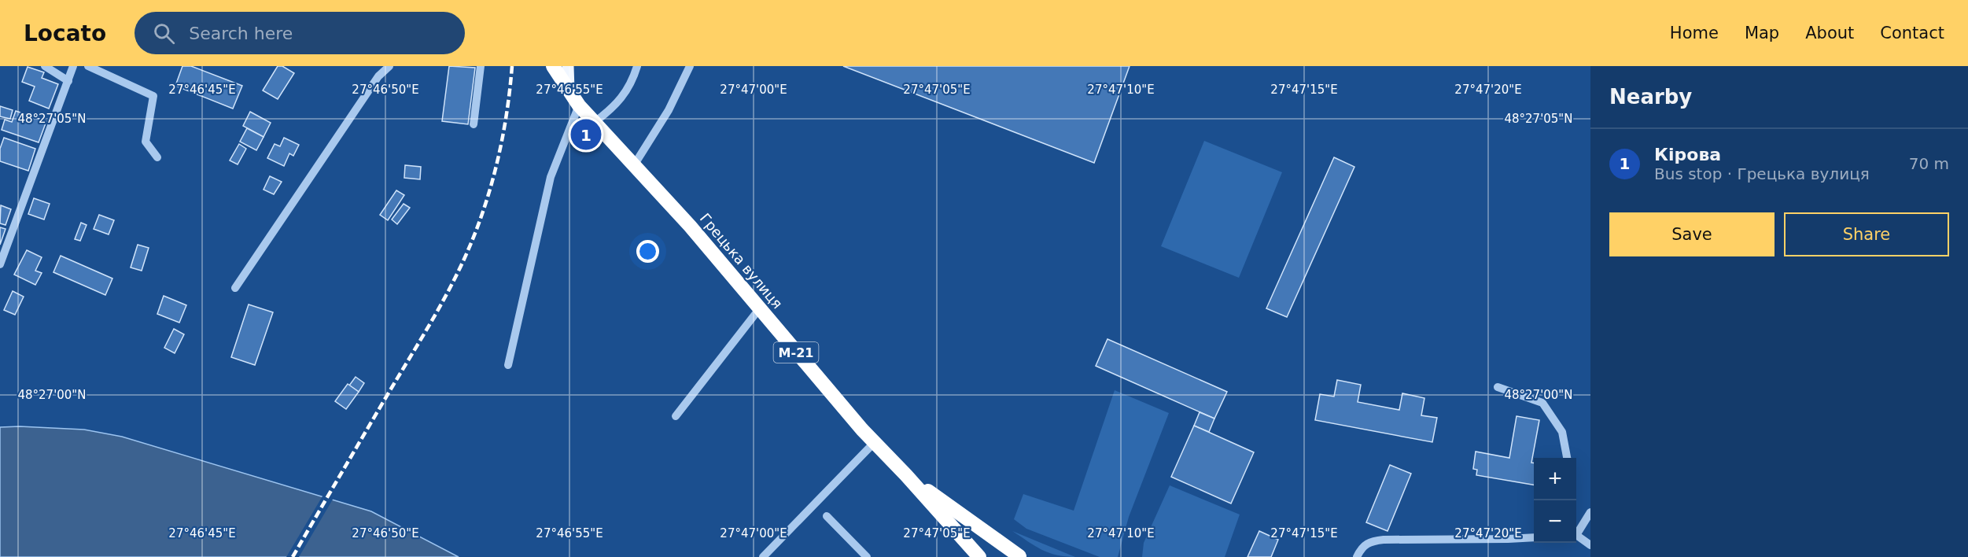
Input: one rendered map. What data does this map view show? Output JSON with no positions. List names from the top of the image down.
{
  "streets": {
    "highway": ["Грецька вулиця", "М-21"]
  },
  "page": {
    "header": "Locato",
    "search": "Search here",
    "nav": [
      "Home",
      "Map",
      "About",
      "Contact"
    ],
    "heading": "Nearby",
    "pins": "1",
    "list": [
      {
        "mark": "1",
        "name": "Кірова",
        "note": "Bus stop · Грецька вулиця",
        "value": "70 m"
      }
    ],
    "buttons": ["Save", "Share"],
    "map_buttons": ["+", "−"]
  },
  "coordinates": [
    "27°46'45\"E",
    "27°46'50\"E",
    "27°46'55\"E",
    "27°47'00\"E",
    "27°47'05\"E",
    "27°47'10\"E",
    "27°47'15\"E",
    "27°47'20\"E",
    "48°27'05\"N",
    "48°27'00\"N"
  ]
}
